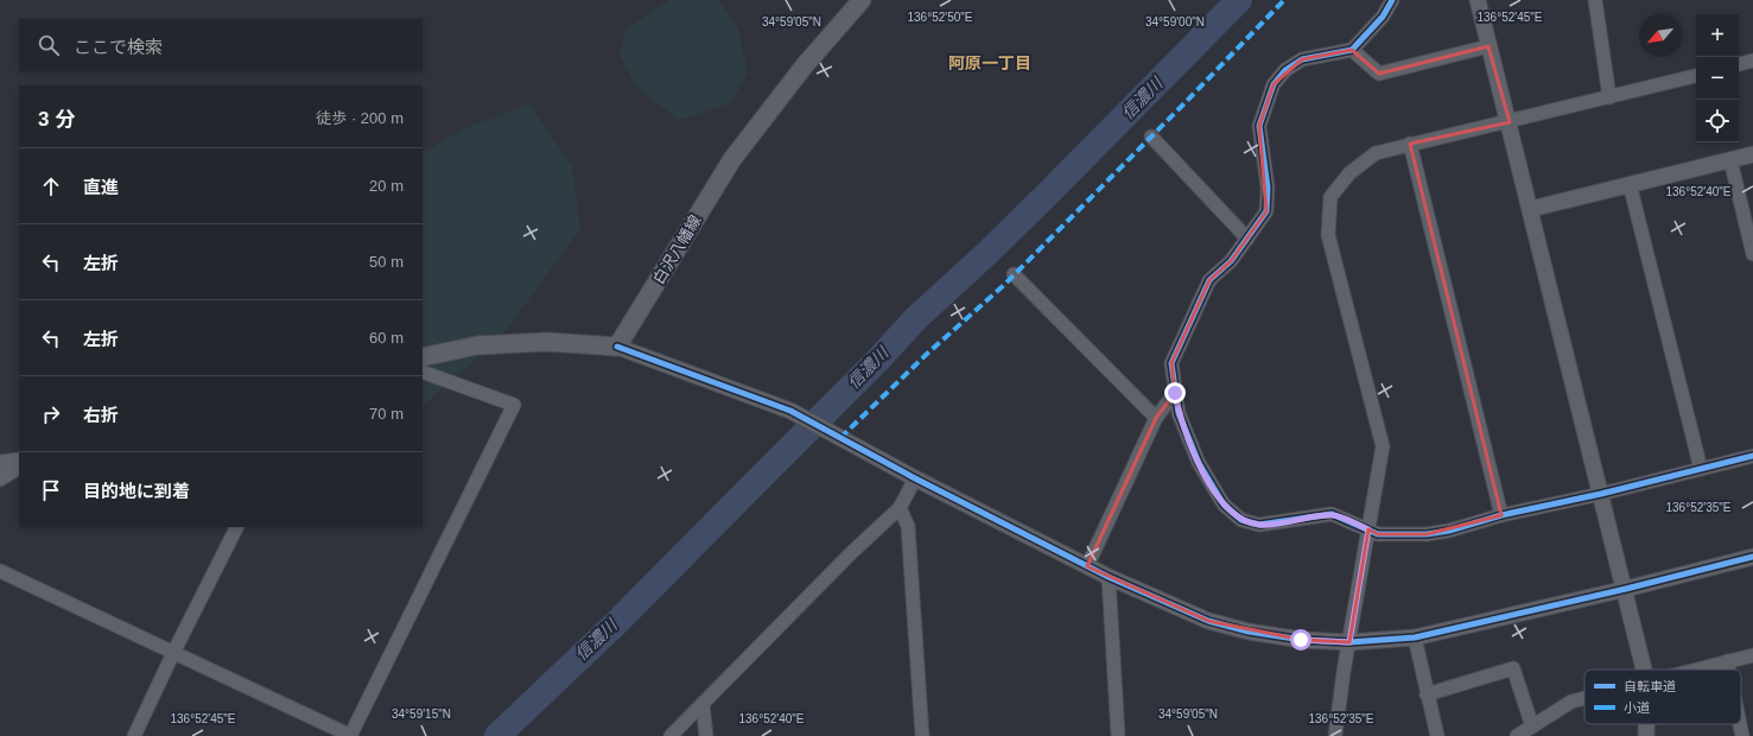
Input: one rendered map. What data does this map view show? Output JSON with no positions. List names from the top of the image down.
{
  "streets": {
    "main road": ["白沢八幡線"]
  },
  "districts": ["阿原一丁目"],
  "water": ["信濃川"],
  "legend": ["自転車道", "小道"],
  "north": "bottom left",
  "page": {
    "map_buttons": ["+", "−"],
    "search": "ここで検索",
    "heading": ["3 分", "徒歩 · 200 m"],
    "list": [
      ["直進", "20 m"],
      ["左折", "50 m"],
      ["左折", "60 m"],
      ["右折", "70 m"],
      "目的地に到着"
    ]
  },
  "coordinates": [
    "136°52'50\"E",
    "136°52'45\"E",
    "34°59'05\"N",
    "34°59'00\"N",
    "136°52'40\"E",
    "136°52'35\"E",
    "34°59'15\"N"
  ]
}
